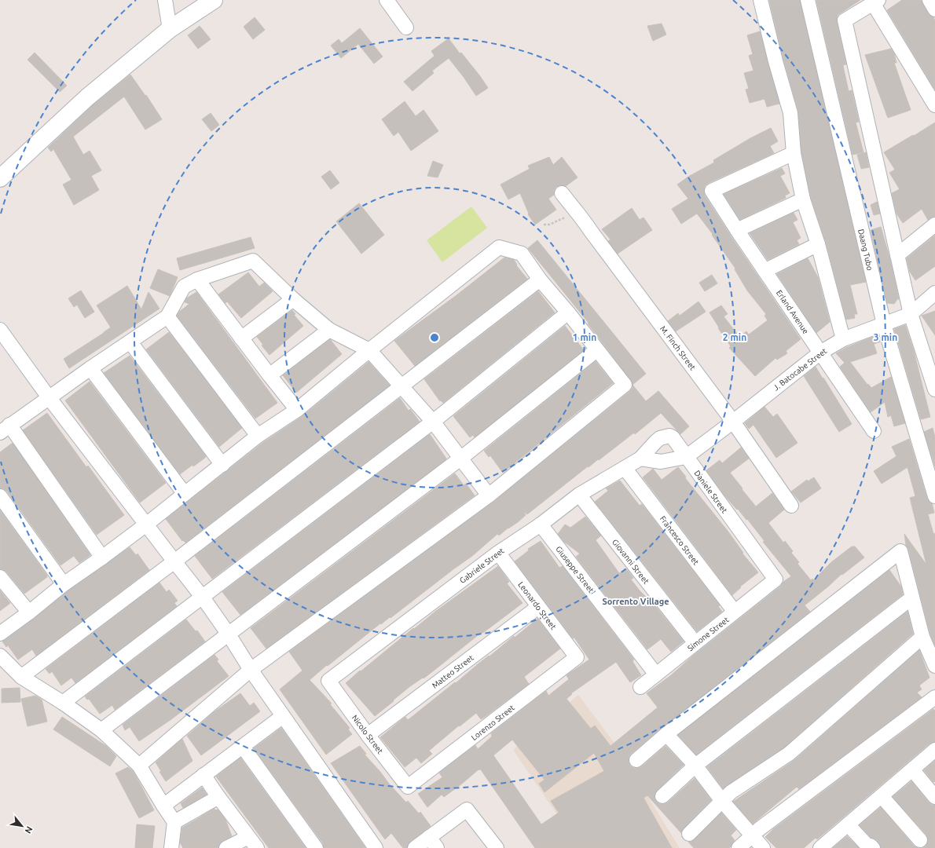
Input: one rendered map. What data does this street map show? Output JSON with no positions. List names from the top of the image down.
{
  "streets": {
    "street": [
      "Daang Tubo",
      "Erland Avenue",
      "M. Finch Street",
      "J. Batocabe Street",
      "Daniele Street",
      "Francesco Street",
      "Giovanni Street",
      "Gabriele Street",
      "Giuseppe Street",
      "Leonardo Street",
      "Simone Street",
      "Matteo Street",
      "Lorenzo Street",
      "Nicolo Street"
    ]
  },
  "crossings": [
    ["Daang Tubo", "J. Batocabe Street"],
    ["Erland Avenue", "J. Batocabe Street"],
    ["M. Finch Street", "J. Batocabe Street"],
    ["J. Batocabe Street", "Daniele Street"],
    ["Daniele Street", "Gabriele Street"],
    ["Daniele Street", "Simone Street"],
    ["Francesco Street", "Gabriele Street"],
    ["Francesco Street", "Simone Street"],
    ["Giovanni Street", "Gabriele Street"],
    ["Giovanni Street", "Simone Street"],
    ["Gabriele Street", "Giuseppe Street"],
    ["Gabriele Street", "Leonardo Street"],
    ["Gabriele Street", "Nicolo Street"],
    ["Giuseppe Street", "Simone Street"],
    ["Leonardo Street", "Matteo Street"],
    ["Leonardo Street", "Lorenzo Street"],
    ["Matteo Street", "Nicolo Street"],
    ["Lorenzo Street", "Nicolo Street"]
  ],
  "districts": ["Sorrento Village"],
  "north": "bottom right",
  "rings": ["1 min", "2 min", "3 min"]
}
